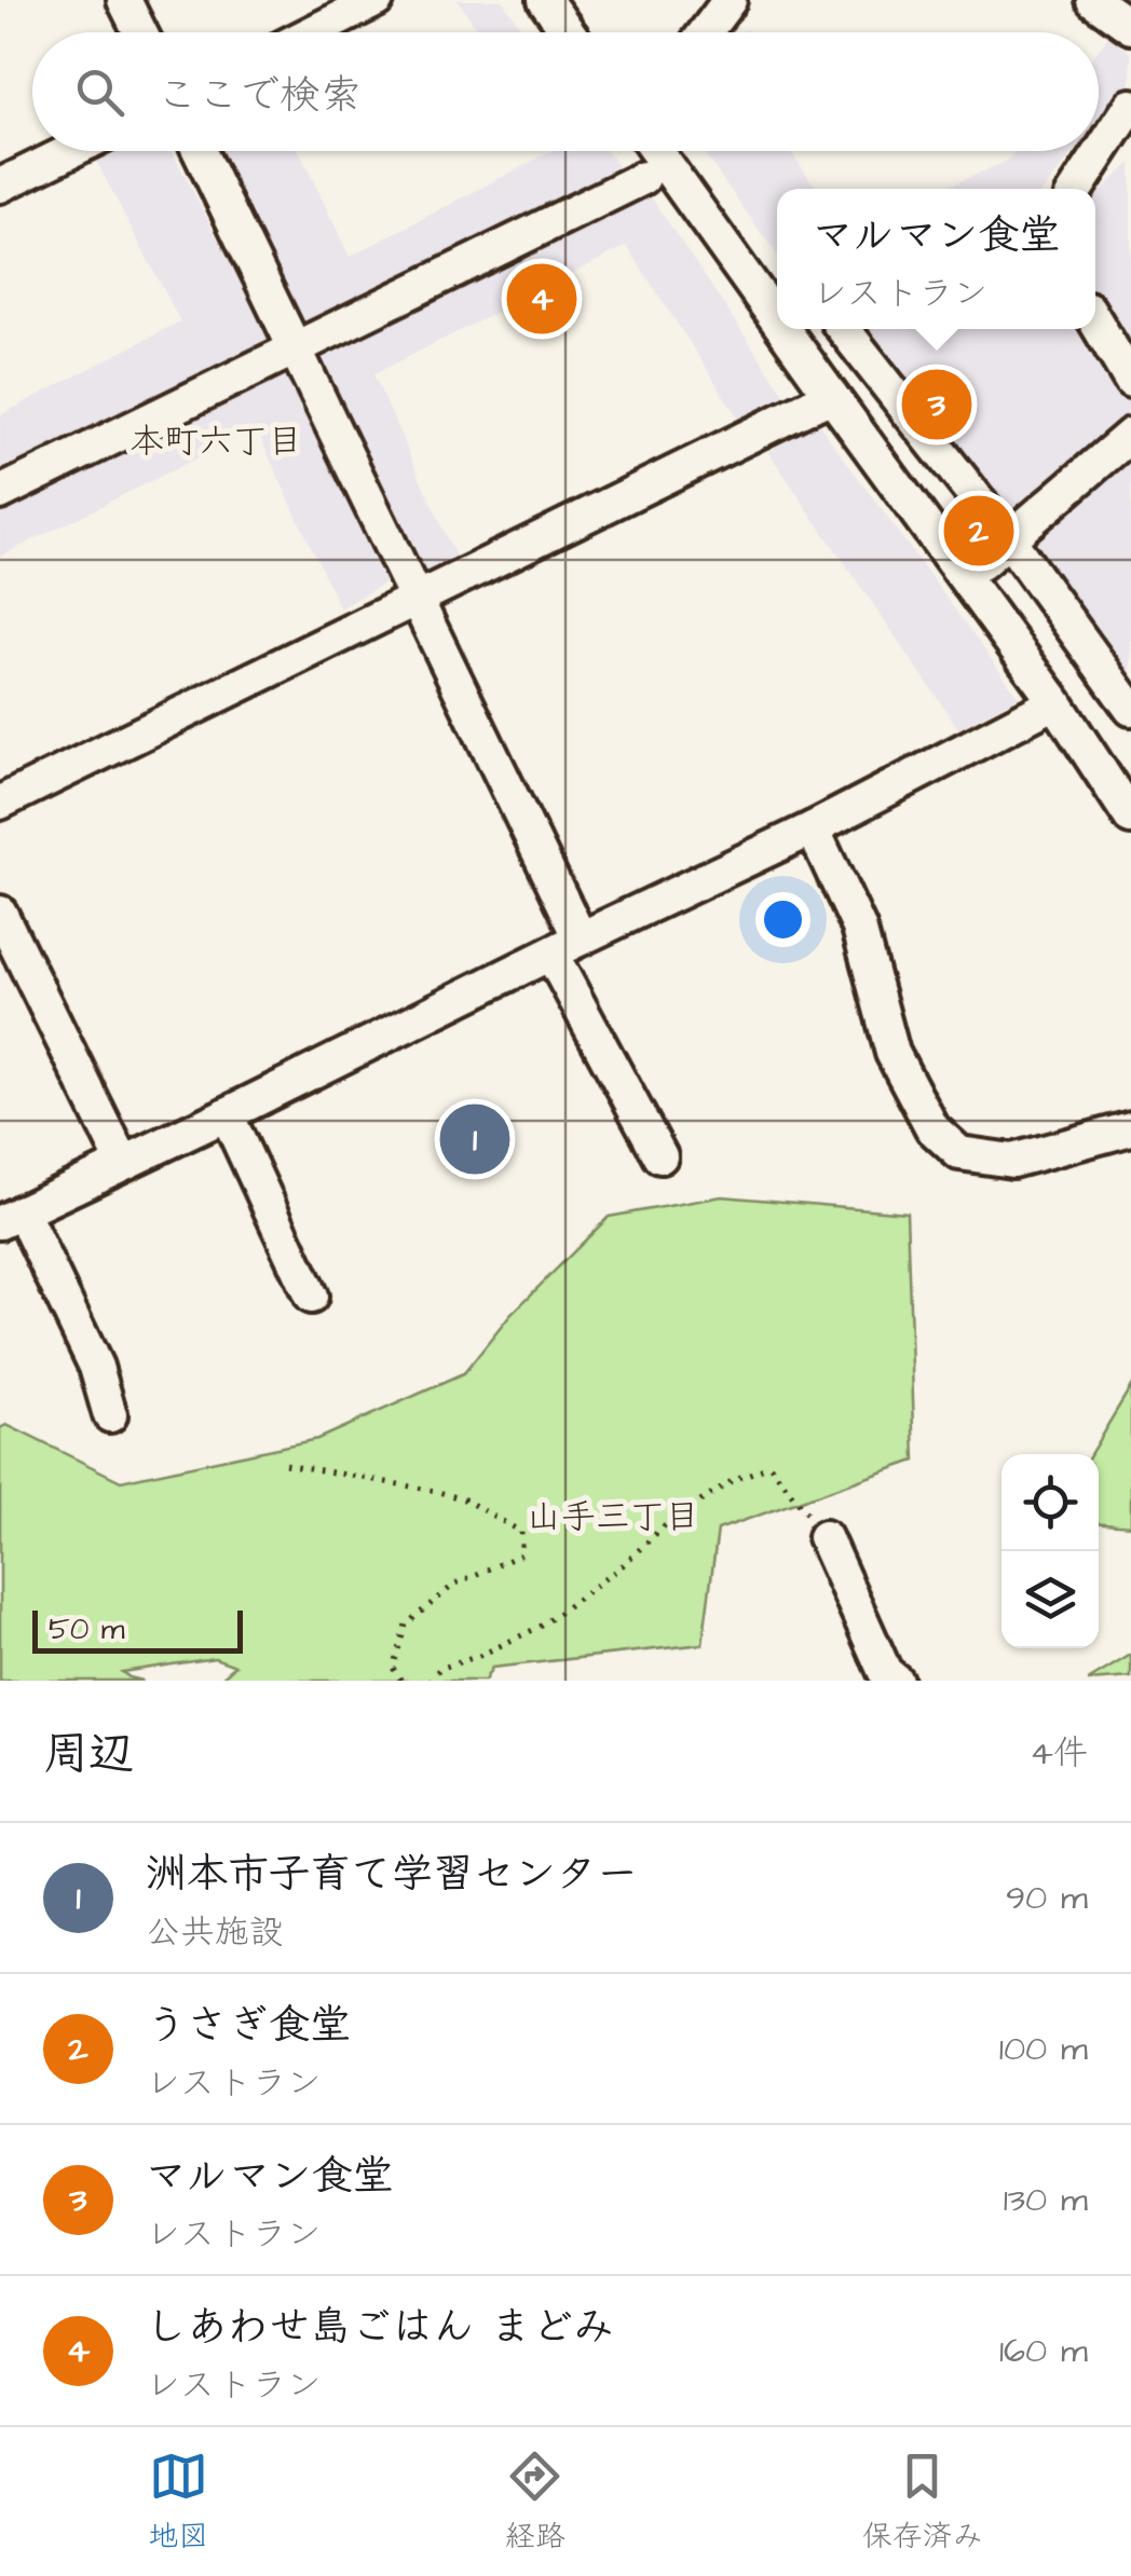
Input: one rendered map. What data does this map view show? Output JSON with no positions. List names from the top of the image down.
{
  "districts": ["本町六丁目", "山手三丁目"],
  "scale_bar": "50 m",
  "page": {
    "search": "ここで検索",
    "popup": ["マルマン食堂", "レストラン"],
    "pins": [
      "4",
      "3",
      "2",
      "1"
    ],
    "scale": "50 m",
    "heading": ["周辺", "4件"],
    "list": [
      {
        "mark": "1",
        "name": "洲本市子育て学習センター",
        "note": "公共施設",
        "value": "90 m"
      },
      {
        "mark": "2",
        "name": "うさぎ食堂",
        "note": "レストラン",
        "value": "100 m"
      },
      {
        "mark": "3",
        "name": "マルマン食堂",
        "note": "レストラン",
        "value": "130 m"
      },
      {
        "mark": "4",
        "name": "しあわせ島ごはん まどみ",
        "note": "レストラン",
        "value": "160 m"
      }
    ],
    "nav": ["地図", "経路", "保存済み"]
  }
}
